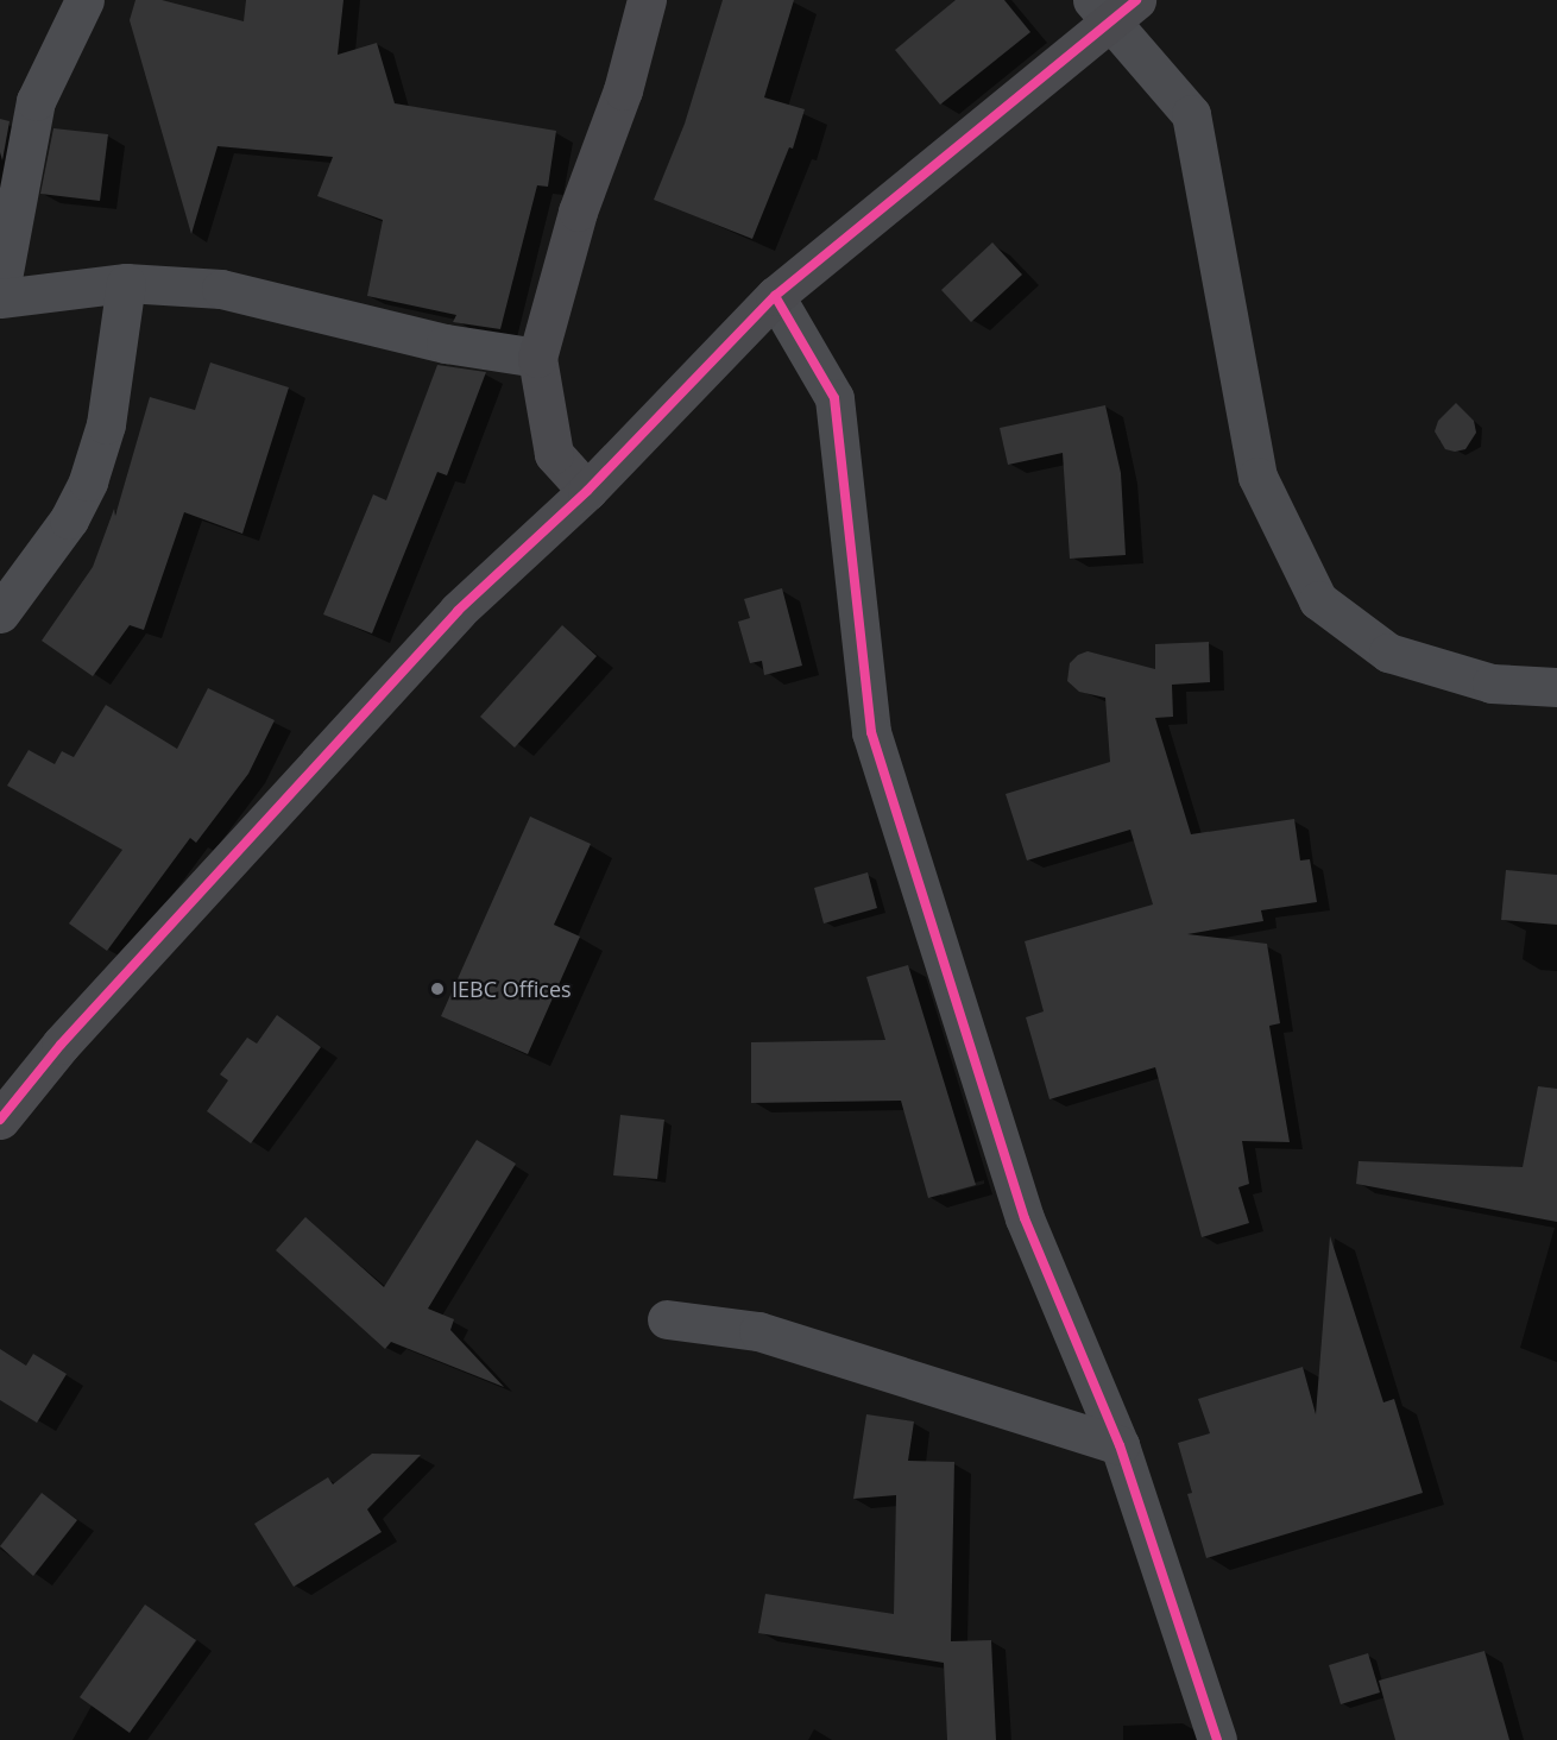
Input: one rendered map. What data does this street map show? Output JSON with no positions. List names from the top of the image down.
{
  "places": ["IEBC Offices"]
}
